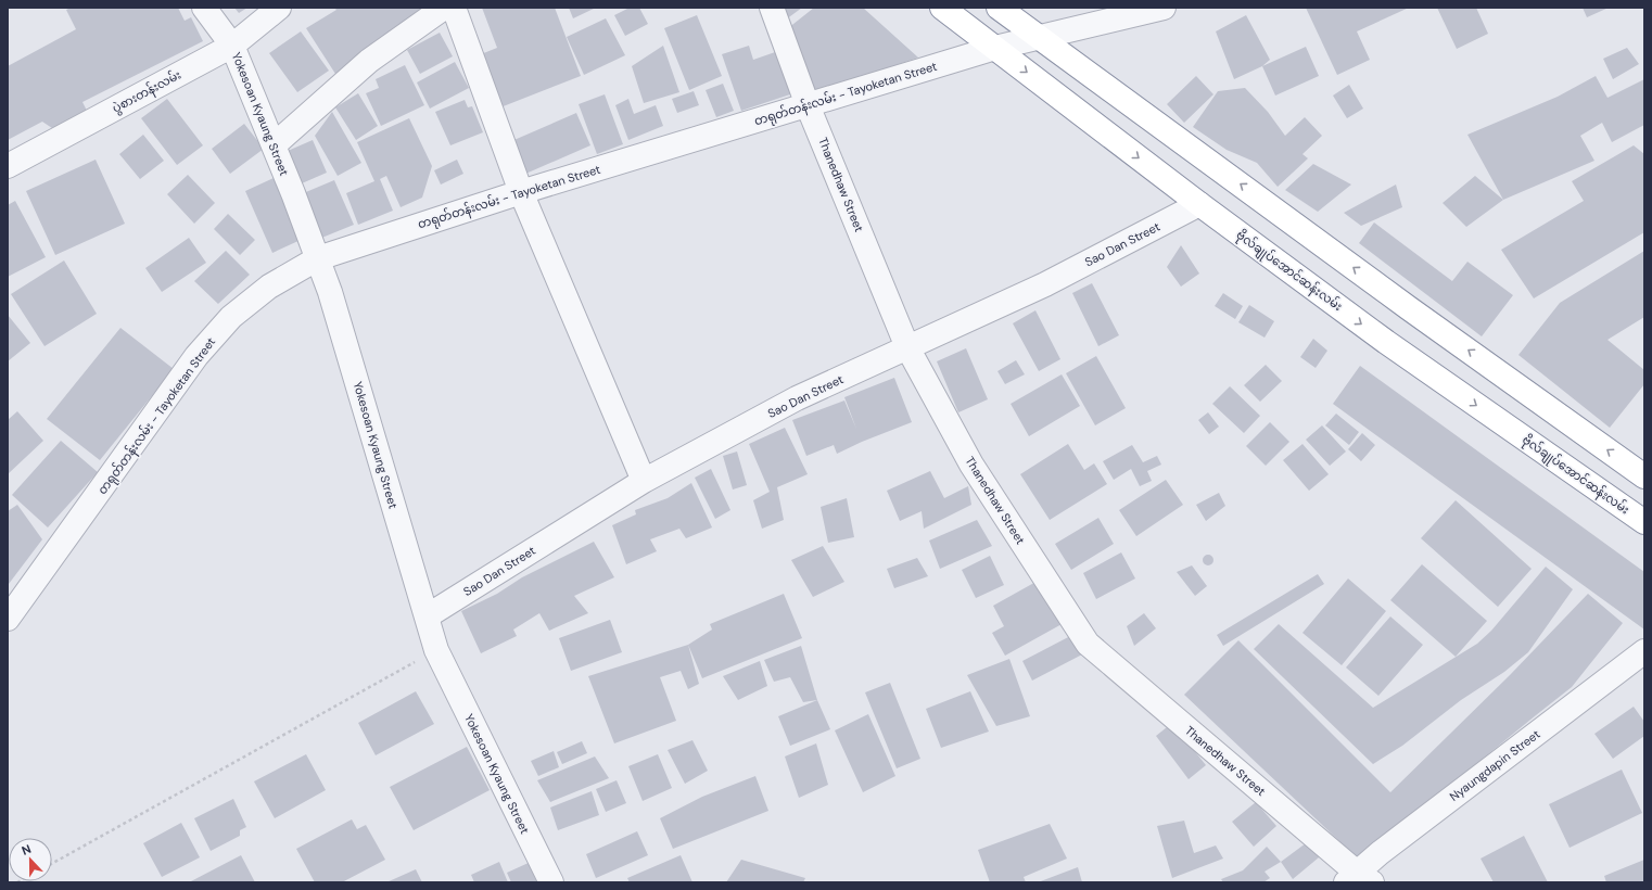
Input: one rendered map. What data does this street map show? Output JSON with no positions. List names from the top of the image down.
{
  "streets": {
    "highway": ["ဗိုလ်ချုပ်အောင်ဆန်းလမ်း"],
    "street": [
      "ပွဲစားတန်းလမ်း",
      "တရုတ်တန်းလမ်း - Tayoketan Street",
      "Yokesoan Kyaung Street",
      "Thanedhaw Street",
      "Sao Dan Street",
      "Nyaungdapin Street"
    ]
  },
  "crossings": [
    ["ပွဲစားတန်းလမ်း", "Yokesoan Kyaung Street"],
    ["တရုတ်တန်းလမ်း - Tayoketan Street", "Yokesoan Kyaung Street"],
    ["တရုတ်တန်းလမ်း - Tayoketan Street", "Thanedhaw Street"],
    ["တရုတ်တန်းလမ်း - Tayoketan Street", "ဗိုလ်ချုပ်အောင်ဆန်းလမ်း"],
    ["Yokesoan Kyaung Street", "Sao Dan Street"],
    ["Thanedhaw Street", "Sao Dan Street"],
    ["Thanedhaw Street", "Nyaungdapin Street"],
    ["Sao Dan Street", "ဗိုလ်ချုပ်အောင်ဆန်းလမ်း"]
  ],
  "north": "top"
}
